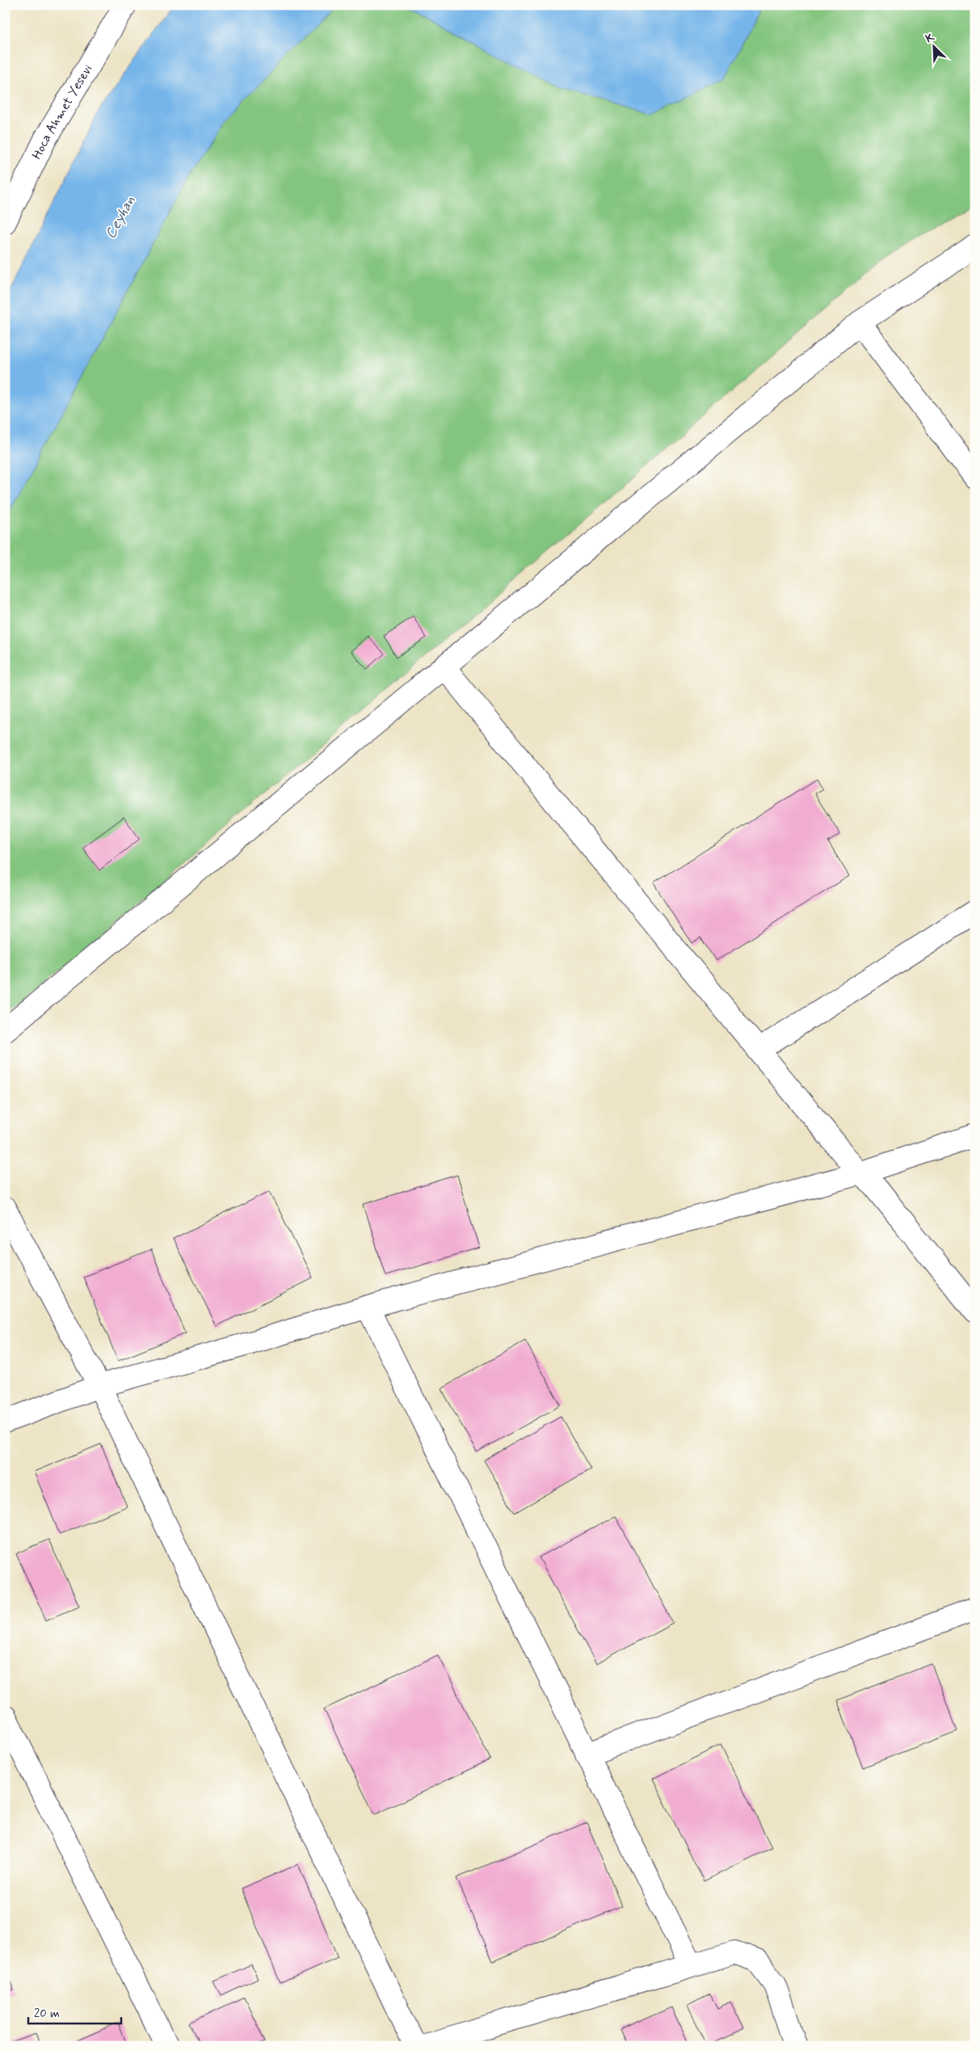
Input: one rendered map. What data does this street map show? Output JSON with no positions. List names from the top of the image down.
{
  "streets": {
    "street": ["Hoca Ahmet Yesevi"]
  },
  "water": ["Ceyhan"],
  "scale_bar": "20 m",
  "north": "top left"
}
